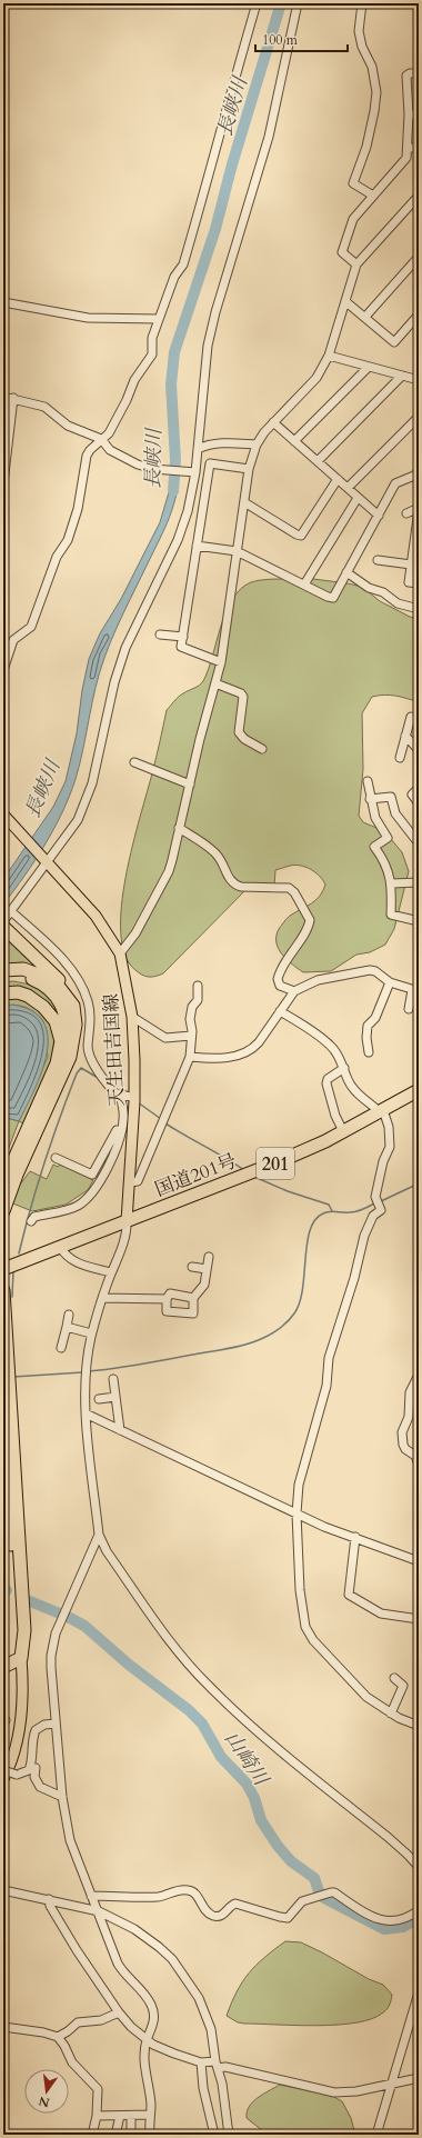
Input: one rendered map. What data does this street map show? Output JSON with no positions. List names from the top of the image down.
{
  "streets": {
    "highway": ["201", "国道201号"],
    "main road": ["天生田吉国線"]
  },
  "crossings": [
    ["天生田吉国線", "国道201号"]
  ],
  "water": ["長峡川", "山崎川"],
  "scale_bar": "100 m",
  "north": "bottom"
}
